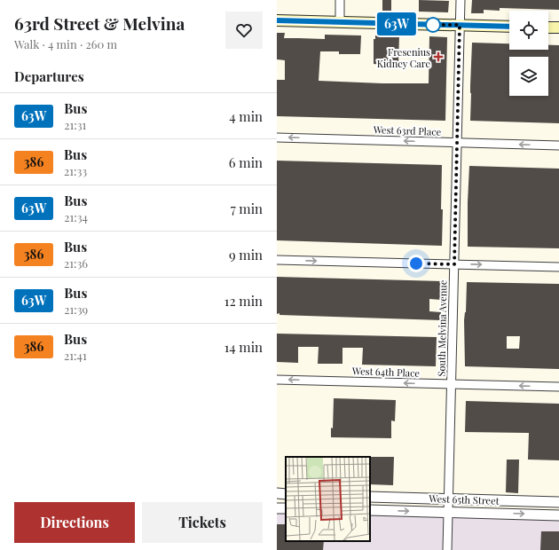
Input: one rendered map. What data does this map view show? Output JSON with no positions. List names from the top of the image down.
{
  "streets": {
    "street": [
      "West 63rd Place",
      "South Melvina Avenue",
      "West 64th Place",
      "West 65th Street"
    ]
  },
  "crossings": [
    ["West 63rd Place", "South Melvina Avenue"],
    ["South Melvina Avenue", "West 64th Place"],
    ["South Melvina Avenue", "West 65th Street"]
  ],
  "one_way": ["West 63rd Place", "West 64th Place"],
  "places": {
    "health": ["Fresenius Kidney Care"]
  },
  "lines": ["bus line 63W"],
  "page": {
    "heading": [
      ["63rd Street & Melvina", "Walk · 4 min · 260 m"],
      "Departures"
    ],
    "on_map": "63W",
    "list": [
      {
        "mark": "63W",
        "name": "Bus",
        "note": "21:31",
        "value": "4 min"
      },
      {
        "mark": "386",
        "name": "Bus",
        "note": "21:33",
        "value": "6 min"
      },
      {
        "mark": "63W",
        "name": "Bus",
        "note": "21:34",
        "value": "7 min"
      },
      {
        "mark": "386",
        "name": "Bus",
        "note": "21:36",
        "value": "9 min"
      },
      {
        "mark": "63W",
        "name": "Bus",
        "note": "21:39",
        "value": "12 min"
      },
      {
        "mark": "386",
        "name": "Bus",
        "note": "21:41",
        "value": "14 min"
      }
    ],
    "buttons": ["Directions", "Tickets"]
  }
}
